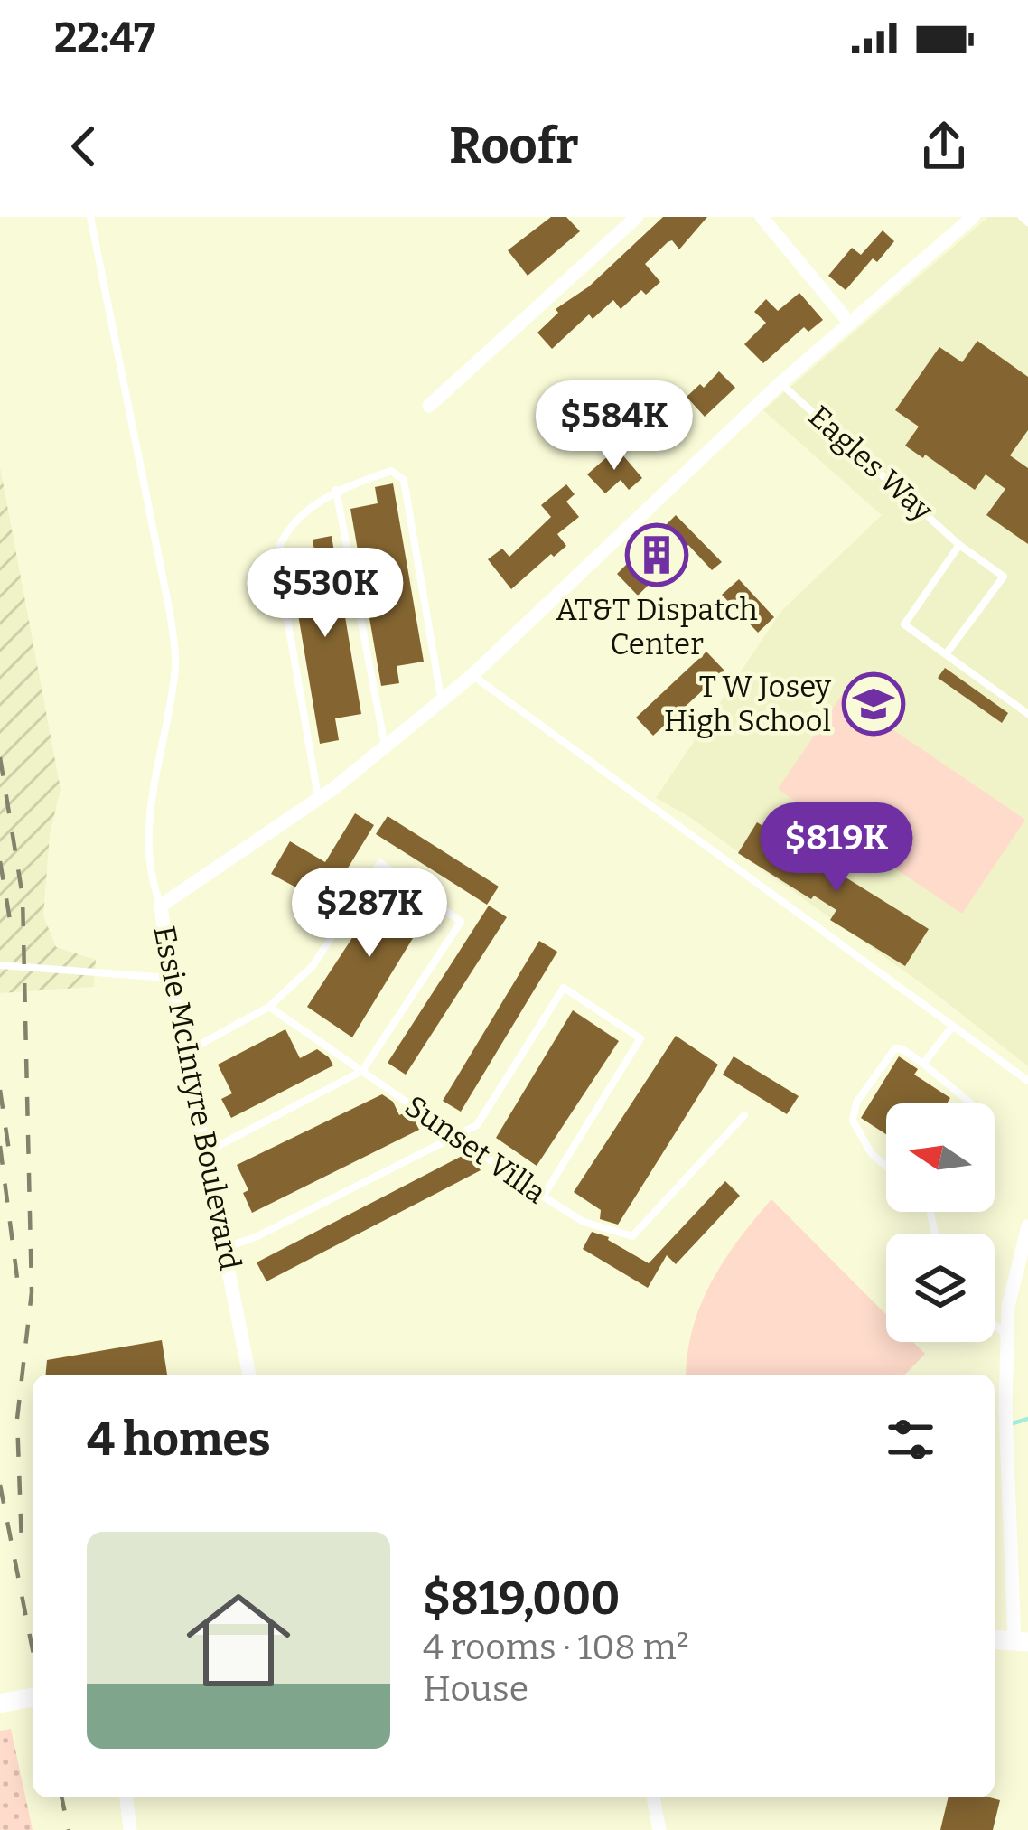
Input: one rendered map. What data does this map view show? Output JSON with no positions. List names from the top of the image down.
{
  "streets": {
    "street": ["Essie McIntyre Boulevard"],
    "lane": ["Eagles Way", "Sunset Villa"]
  },
  "crossings": [
    ["Eagles Way", "Essie McIntyre Boulevard"]
  ],
  "places": {
    "building": ["AT&T Dispatch Center"],
    "school or university": ["T W Josey High School"]
  },
  "north": "left",
  "page": {
    "status": "22:47",
    "header": "Roofr",
    "price": [
      "$584K",
      "$530K",
      "$819K",
      "$287K"
    ],
    "heading": "4 homes",
    "list": [
      {
        "name": "$819,000",
        "note": "4 rooms · 108 m² · House"
      }
    ]
  }
}
